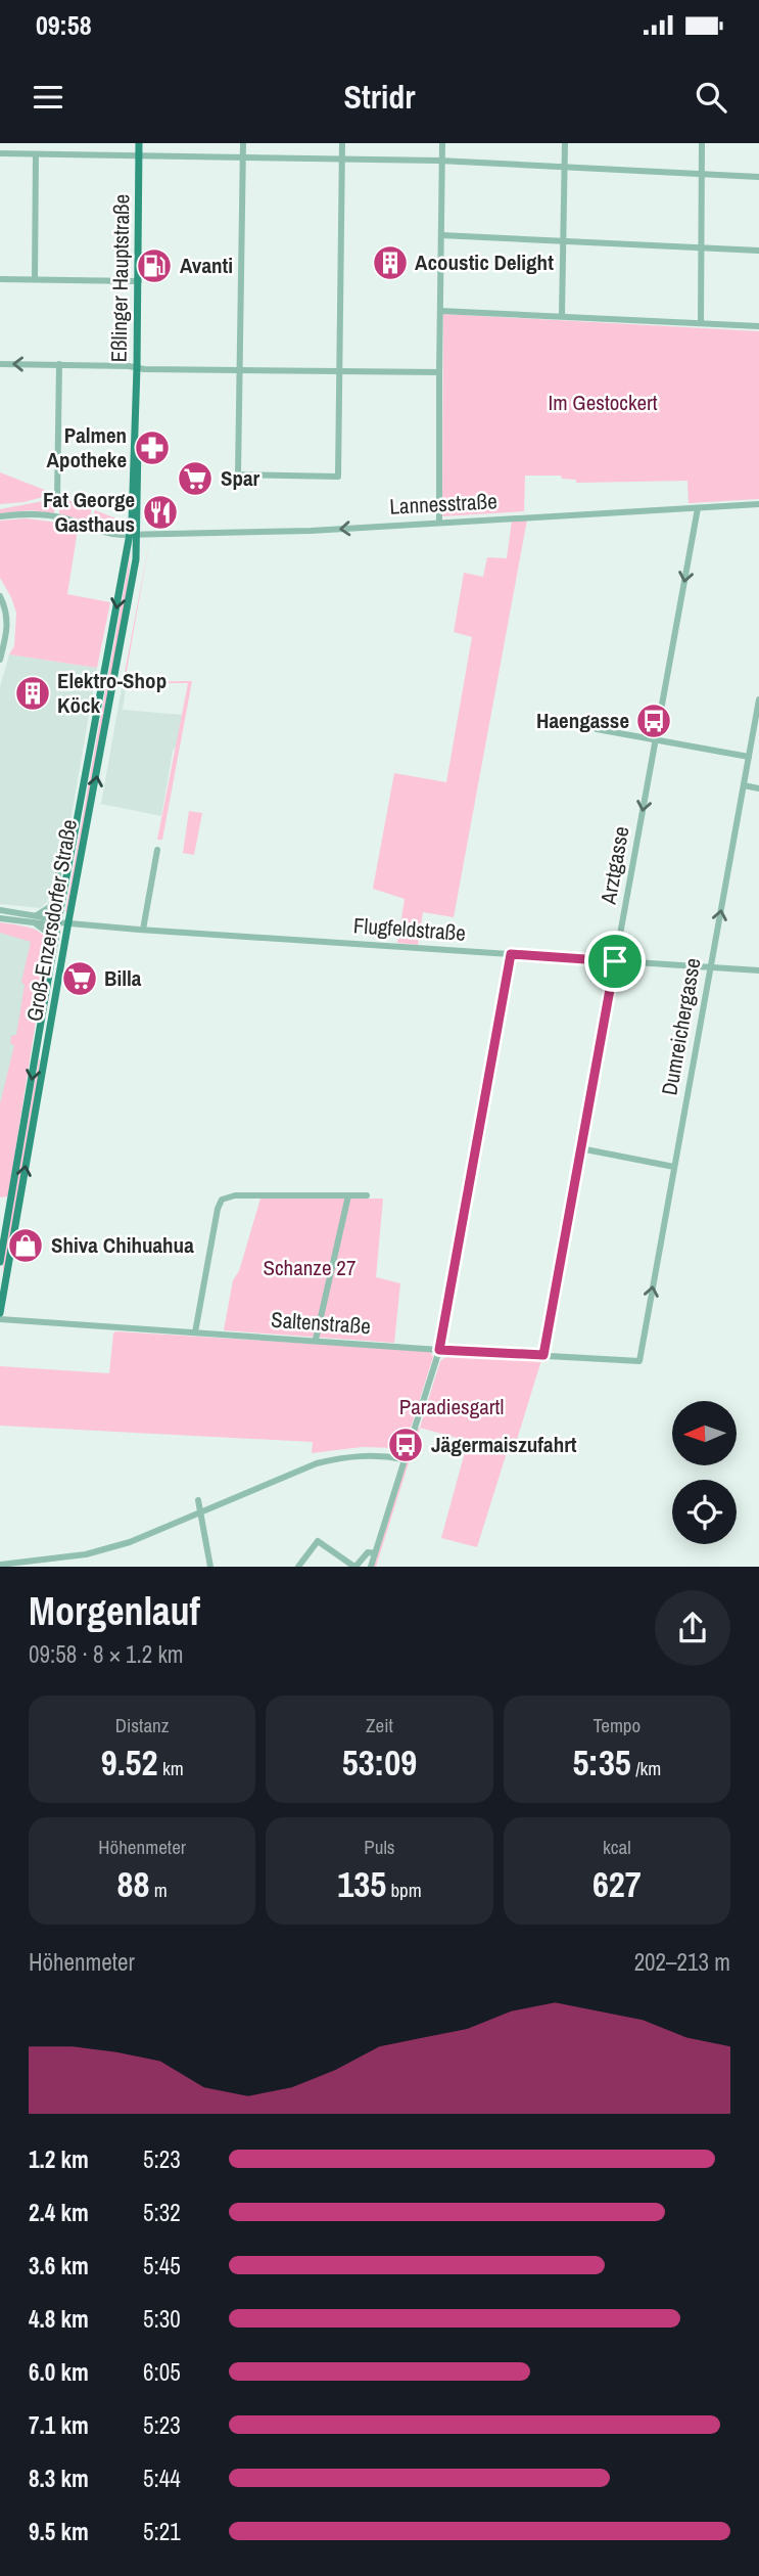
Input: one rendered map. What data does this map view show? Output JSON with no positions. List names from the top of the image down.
{
  "streets": {
    "main road": ["Eßlinger Hauptstraße", "Groß-Enzersdorfer Straße"],
    "street": [
      "Lannesstraße",
      "Arztgasse",
      "Flugfeldstraße",
      "Dumreichergasse",
      "Saltenstraße"
    ]
  },
  "crossings": [
    ["Eßlinger Hauptstraße", "Lannesstraße"],
    ["Eßlinger Hauptstraße", "Groß-Enzersdorfer Straße"],
    ["Lannesstraße", "Arztgasse"],
    ["Lannesstraße", "Groß-Enzersdorfer Straße"],
    ["Arztgasse", "Flugfeldstraße"],
    ["Arztgasse", "Saltenstraße"],
    ["Groß-Enzersdorfer Straße", "Flugfeldstraße"],
    ["Flugfeldstraße", "Dumreichergasse"],
    ["Dumreichergasse", "Saltenstraße"]
  ],
  "one_way": ["Lannesstraße", "Arztgasse", "Dumreichergasse"],
  "parks": ["Im Gestockert", "Schanze 27", "Paradiesgartl"],
  "places": {
    "building": ["Acoustic Delight", "Elektro-Shop Köck"],
    "fuel station": ["Avanti"],
    "pharmacy": ["Palmen Apotheke"],
    "supermarket": ["Spar", "Billa"],
    "restaurant": ["Fat George Gasthaus"],
    "bus stop": ["Haengasse", "Jägermaiszufahrt"],
    "shop": ["Shiva Chihuahua"]
  },
  "north": "left",
  "page": {
    "status": "09:58",
    "header": "Stridr",
    "heading": ["Morgenlauf", "09:58 · 8 × 1.2 km"],
    "stats": [
      ["Distanz", "9.52 km"],
      ["Zeit", "53:09"],
      ["Tempo", "5:35 /km"],
      ["Höhenmeter", "88 m"],
      ["Puls", "135 bpm"],
      ["kcal", "627"]
    ],
    "chart": ["Höhenmeter", "202–213 m"],
    "list": [
      {
        "name": "1.2 km",
        "note": "5:23"
      },
      {
        "name": "2.4 km",
        "note": "5:32"
      },
      {
        "name": "3.6 km",
        "note": "5:45"
      },
      {
        "name": "4.8 km",
        "note": "5:30"
      },
      {
        "name": "6.0 km",
        "note": "6:05"
      },
      {
        "name": "7.1 km",
        "note": "5:23"
      },
      {
        "name": "8.3 km",
        "note": "5:44"
      },
      {
        "name": "9.5 km",
        "note": "5:21"
      }
    ]
  }
}
